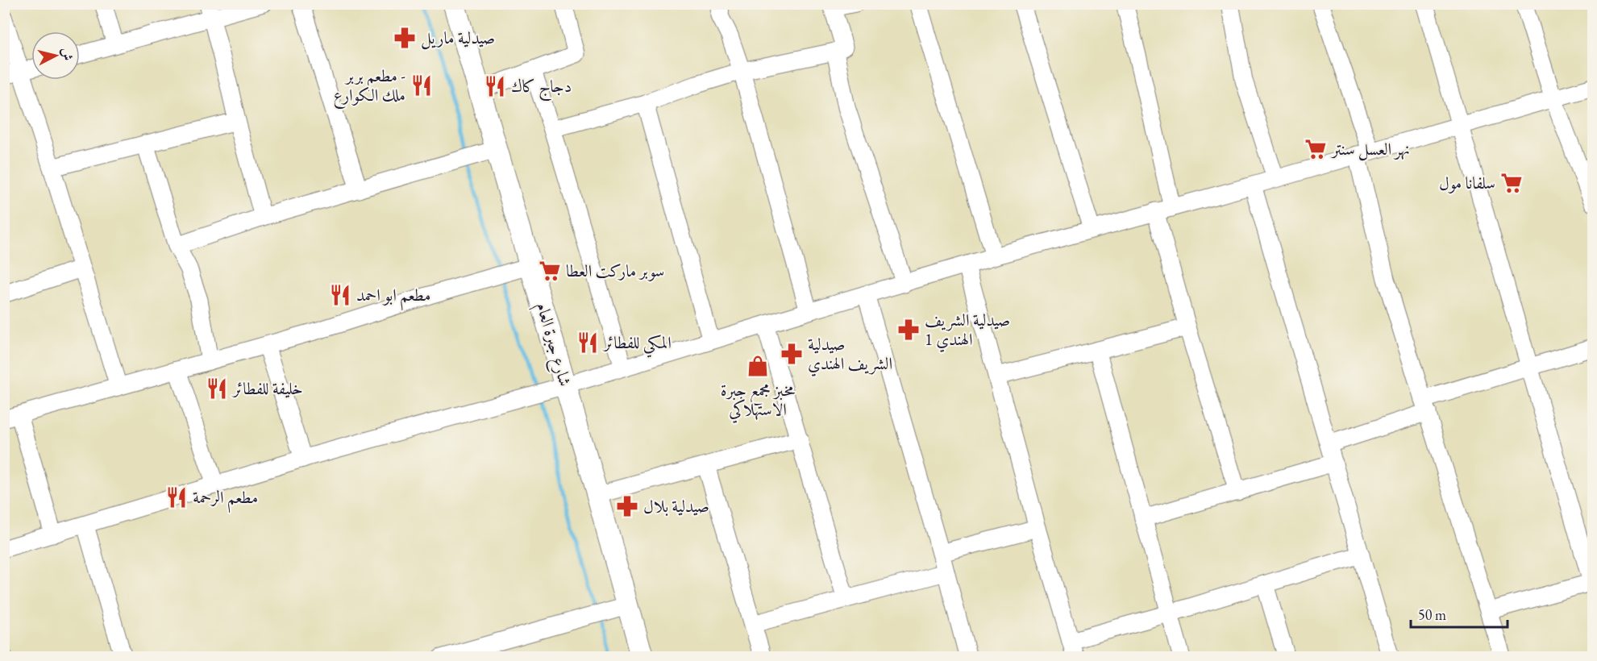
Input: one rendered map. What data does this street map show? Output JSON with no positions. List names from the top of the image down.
{
  "streets": {
    "main road": ["شارع جبرة العام"]
  },
  "places": {
    "pharmacy": [
      "صيدلية ماريل",
      "صيدلية الشريف الهندي 1",
      "صيدلية الشريف الهندي",
      "صيدلية بلال"
    ],
    "restaurant": [
      "مطعم بربر - ملك الكوارع",
      "دجاج كاك",
      "مطعم ابو احمد",
      "المكي للفطائر",
      "خليفة للفطائر",
      "مطعم الرحمة"
    ],
    "supermarket": ["نهر العسل سنتر", "سلفانا مول", "سوبر ماركت العطا"],
    "shop": ["مخبز مجمع جبرة الاستهلاكي"]
  },
  "scale_bar": "50 m",
  "north": "right"
}
